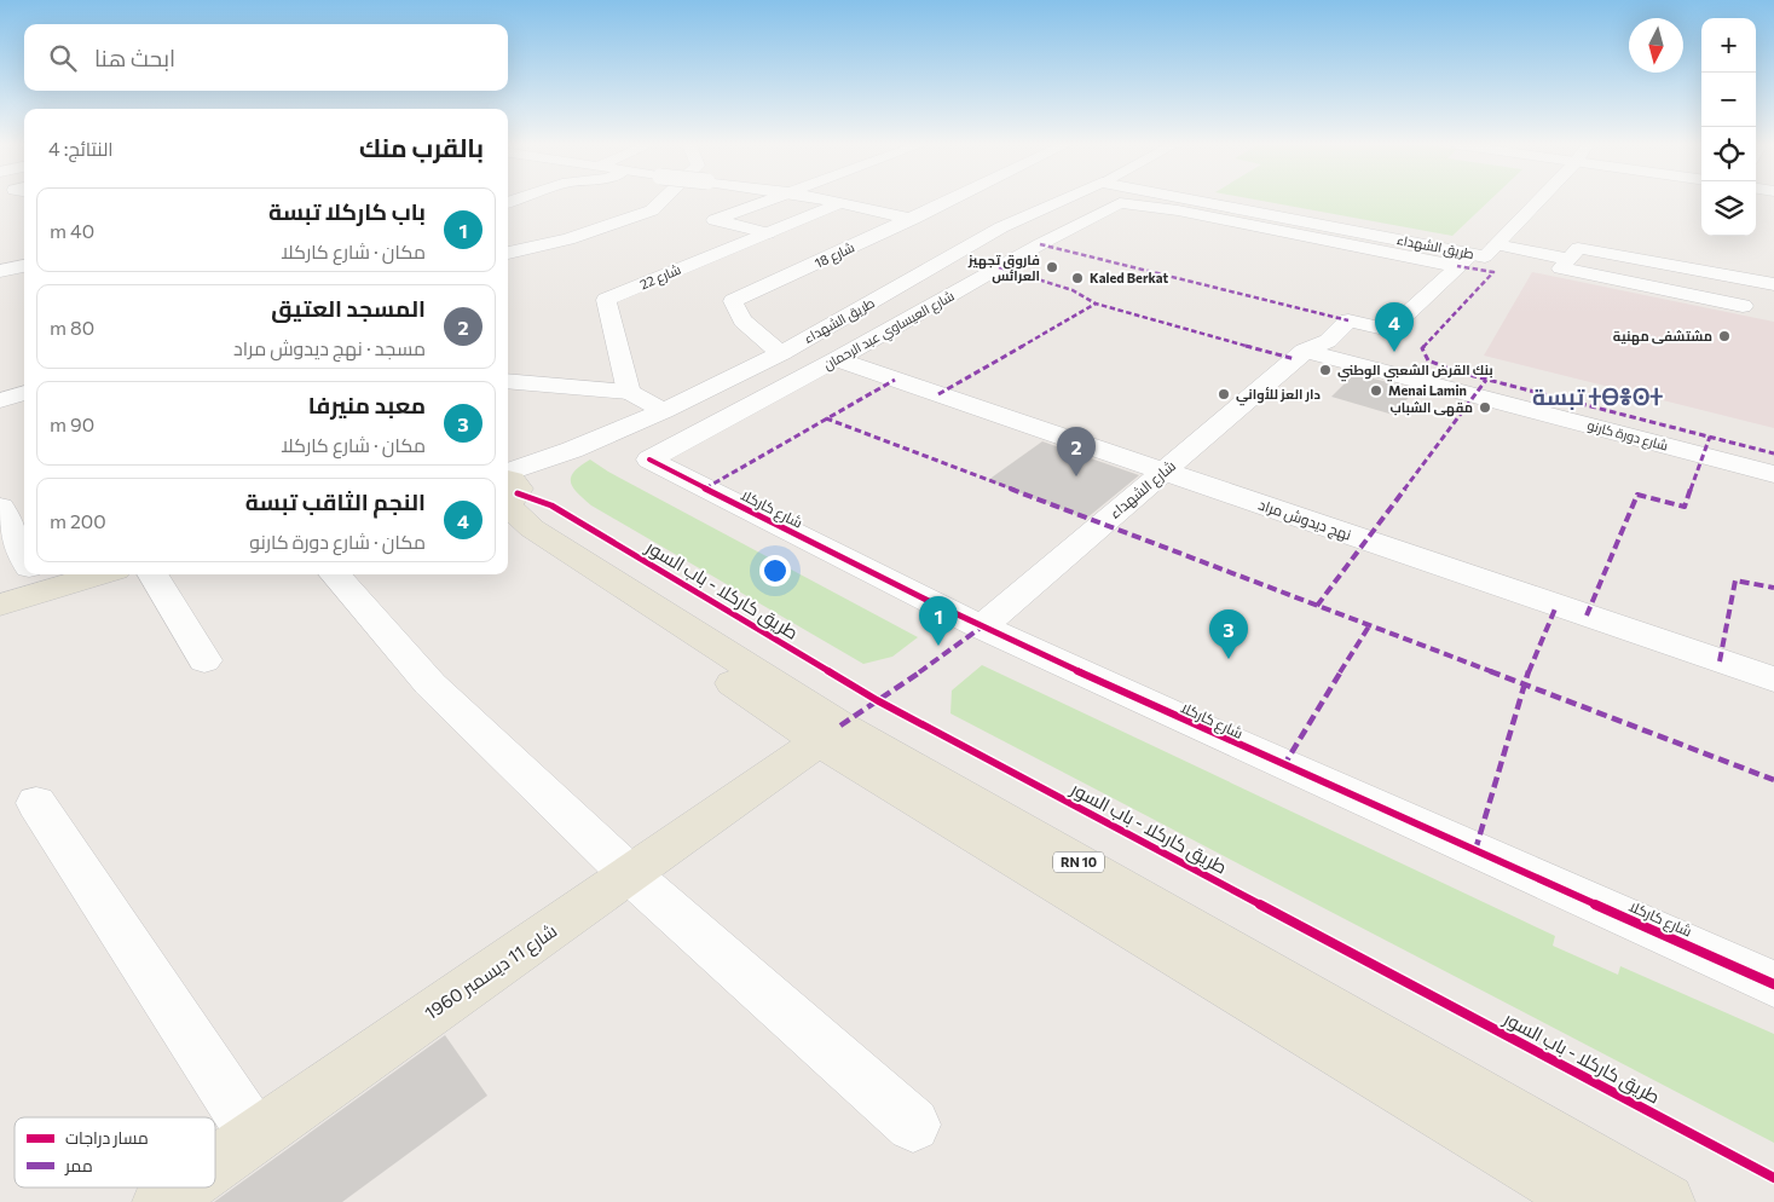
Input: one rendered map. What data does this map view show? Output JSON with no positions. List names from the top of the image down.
{
  "streets": {
    "main road": ["RN 10", "شارع 11 ديسمبر 1960"],
    "street": [
      "طريق الشهداء",
      "شارع 18",
      "شارع 22",
      "شارع العيساوي عبد الرحمان",
      "شارع دورة كارنو",
      "شارع الشهداء",
      "شارع كاركلا",
      "نهج ديدوش مراد"
    ],
    "cycle path": ["طريق كاركلا - باب السور"]
  },
  "crossings": [
    ["طريق الشهداء", "شارع 18"],
    ["طريق الشهداء", "شارع العيساوي عبد الرحمان"],
    ["طريق الشهداء", "شارع الشهداء"],
    ["شارع العيساوي عبد الرحمان", "شارع الشهداء"],
    ["شارع العيساوي عبد الرحمان", "شارع كاركلا"],
    ["شارع العيساوي عبد الرحمان", "نهج ديدوش مراد"],
    ["شارع دورة كارنو", "شارع الشهداء"],
    ["شارع الشهداء", "شارع كاركلا"],
    ["شارع الشهداء", "نهج ديدوش مراد"],
    ["RN 10", "شارع 11 ديسمبر 1960"]
  ],
  "districts": ["تبسة ⵜⴱⴻⵙⵜ"],
  "places": [
    "فاروق تجهيز العرائس",
    "Kaled Berkat",
    "مشتشفى مهنية",
    "بنك القرض الشعبي الوطني",
    "Menai Lamin",
    "دار العز للأواني",
    "مقهى الشباب"
  ],
  "legend": ["مسار دراجات", "ممر"],
  "north": "bottom",
  "page": {
    "map_buttons": ["+", "−"],
    "search": "ابحث هنا",
    "heading": ["بالقرب منك", "النتائج: 4"],
    "list": [
      {
        "mark": "1",
        "name": "باب كاركلا تبسة",
        "note": "مكان · شارع كاركلا",
        "value": "40 m"
      },
      {
        "mark": "2",
        "name": "المسجد العتيق",
        "note": "مسجد · نهج ديدوش مراد",
        "value": "80 m"
      },
      {
        "mark": "3",
        "name": "معبد منيرفا",
        "note": "مكان · شارع كاركلا",
        "value": "90 m"
      },
      {
        "mark": "4",
        "name": "النجم الثاقب تبسة",
        "note": "مكان · شارع دورة كارنو",
        "value": "200 m"
      }
    ],
    "pins": [
      "4",
      "2",
      "1",
      "3"
    ]
  }
}
